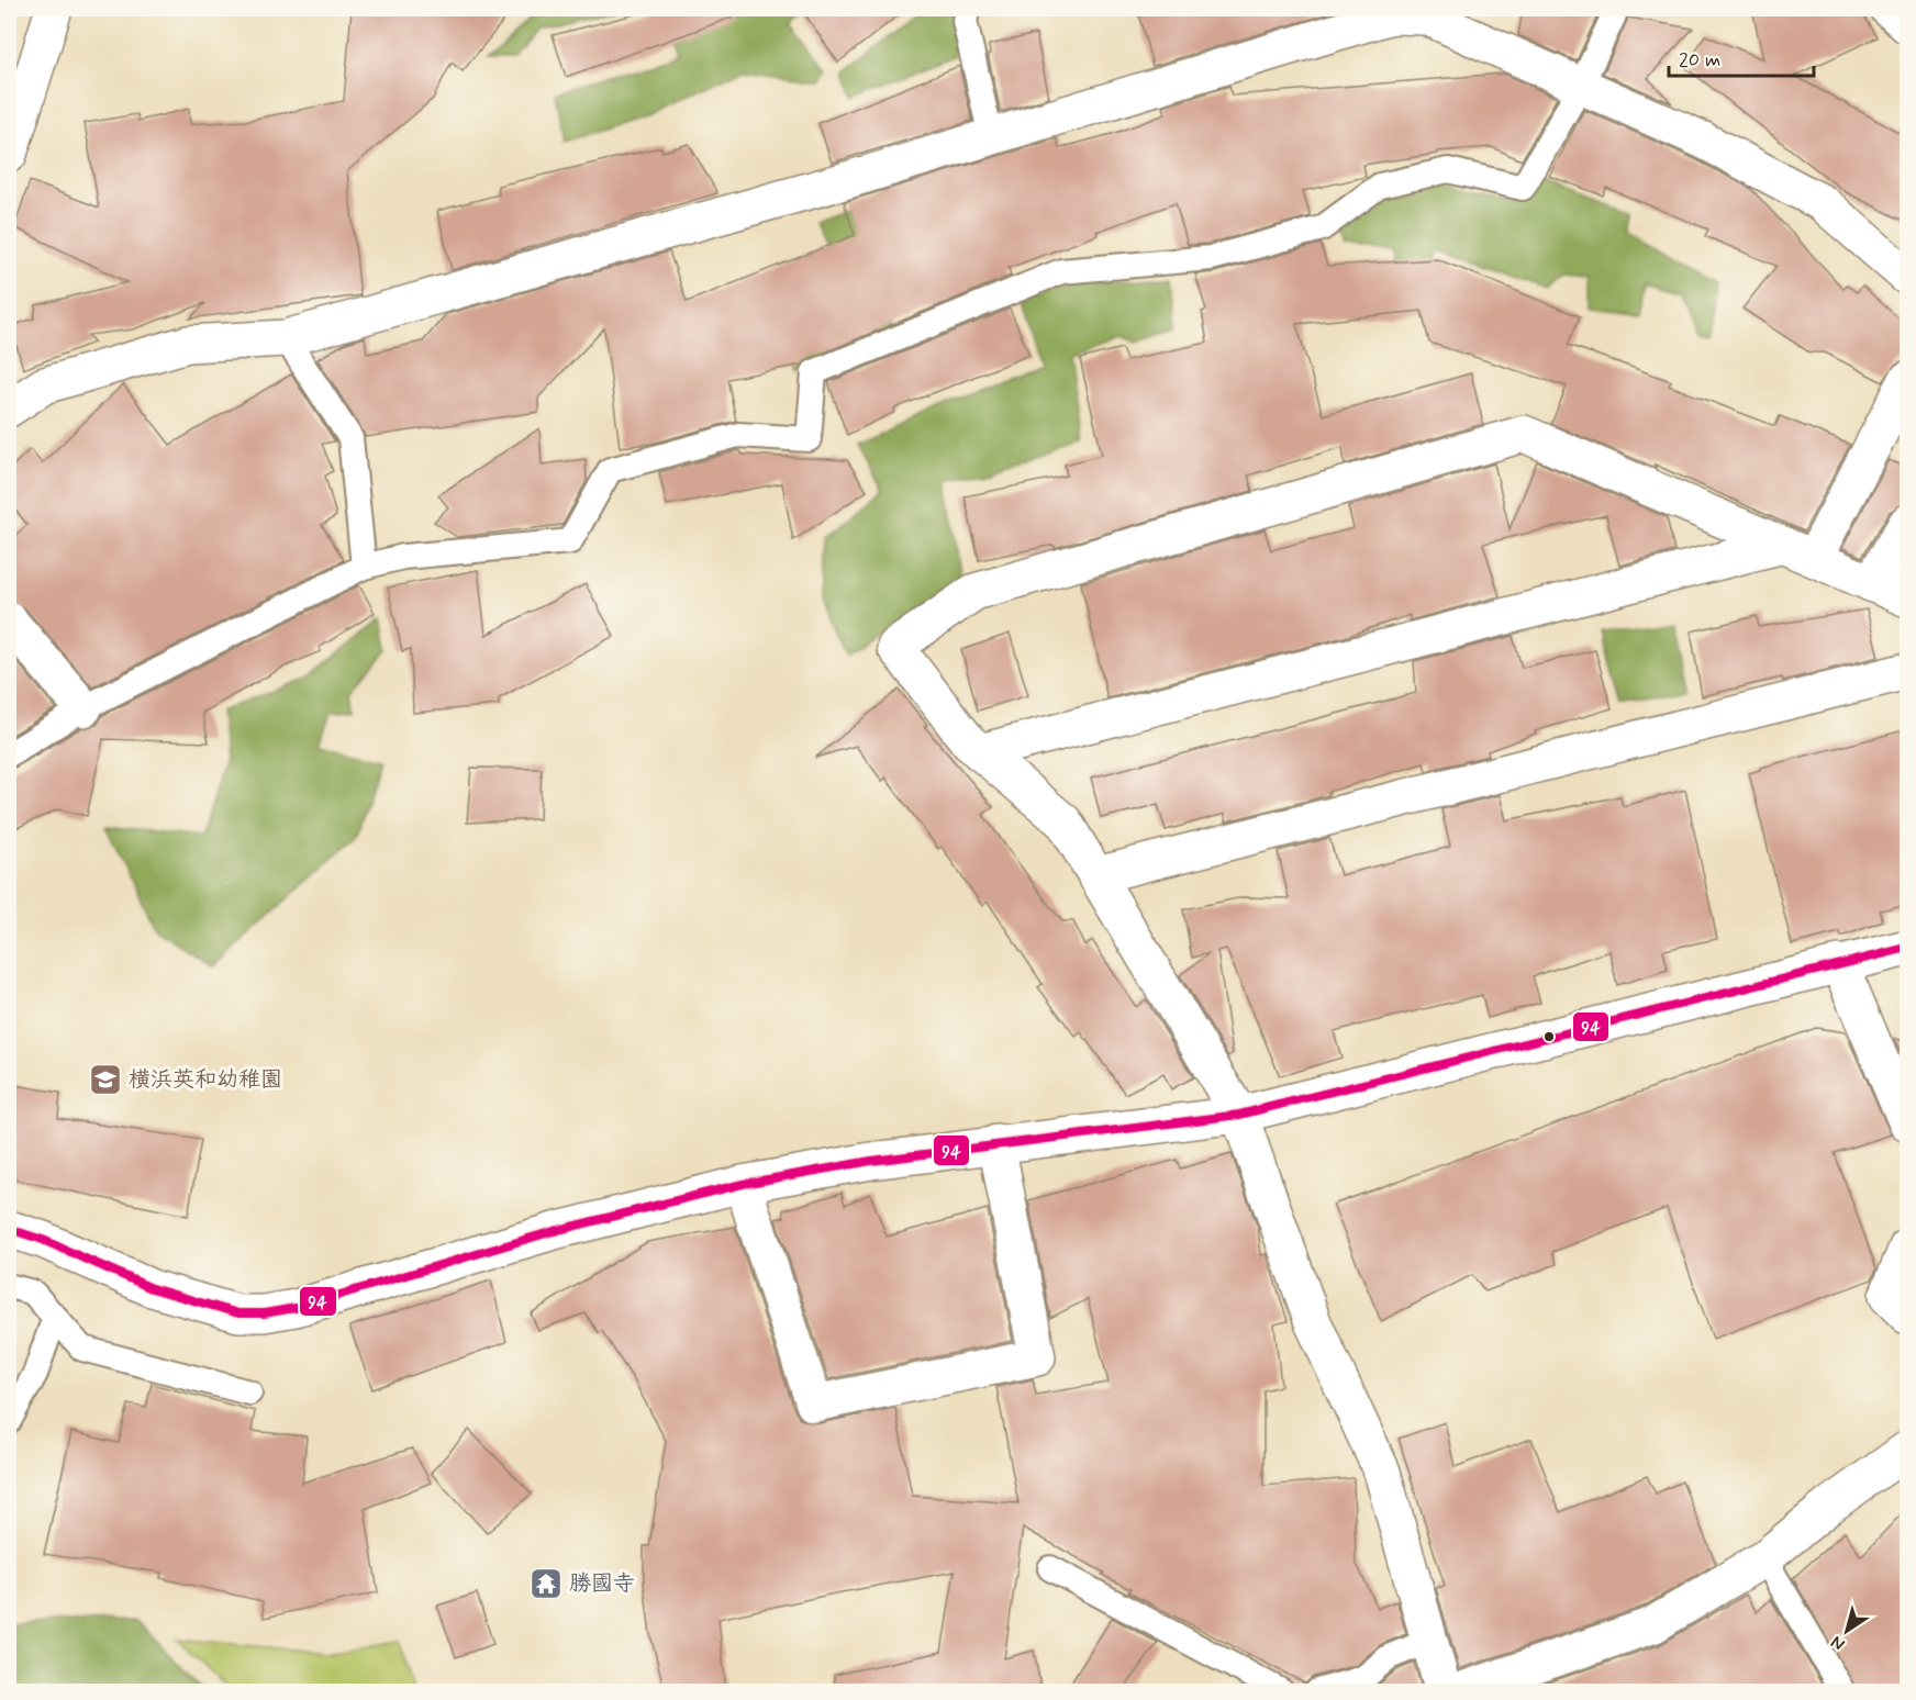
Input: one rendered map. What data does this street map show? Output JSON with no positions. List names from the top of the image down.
{
  "places": {
    "school or university": ["横浜英和幼稚園"],
    "temple": ["勝國寺"]
  },
  "lines": ["transit line 94"],
  "scale_bar": "20 m",
  "north": "bottom left"
}
